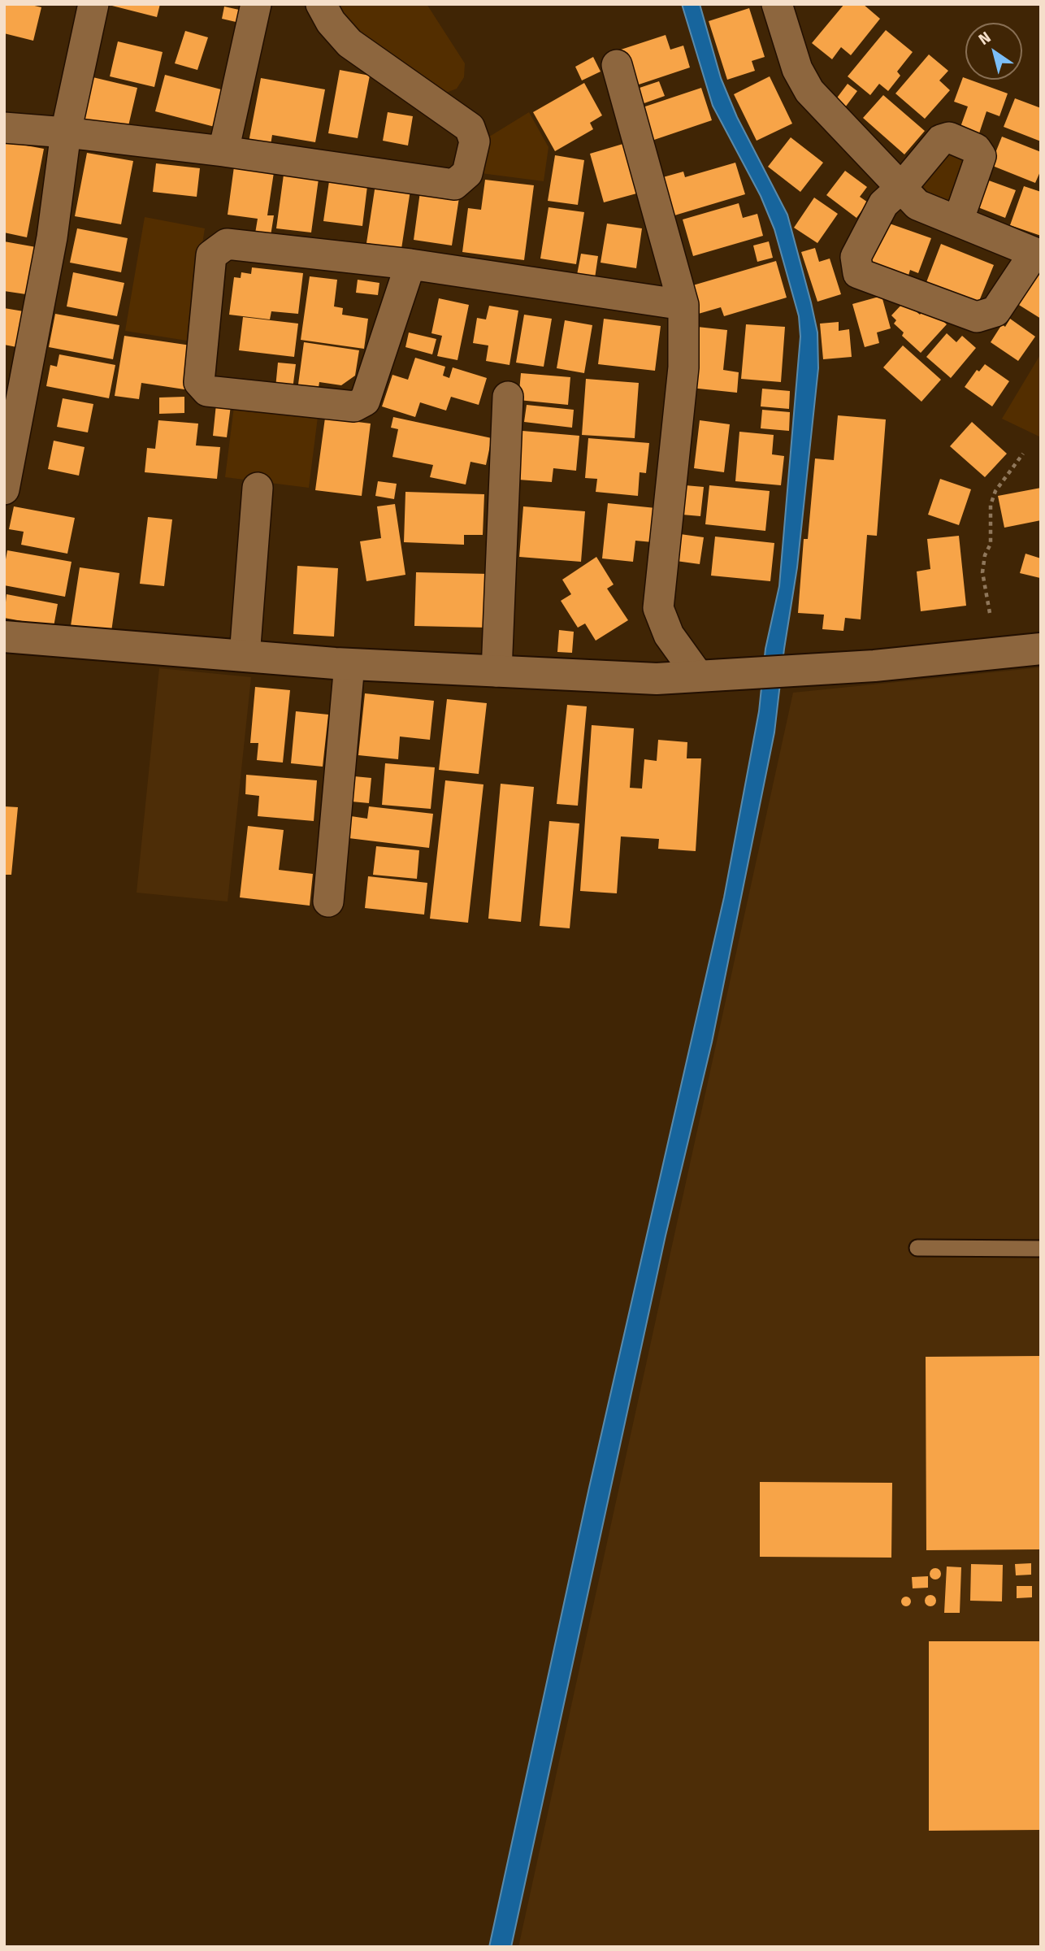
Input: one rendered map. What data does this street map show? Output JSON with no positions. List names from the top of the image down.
{
  "north": "top left"
}
